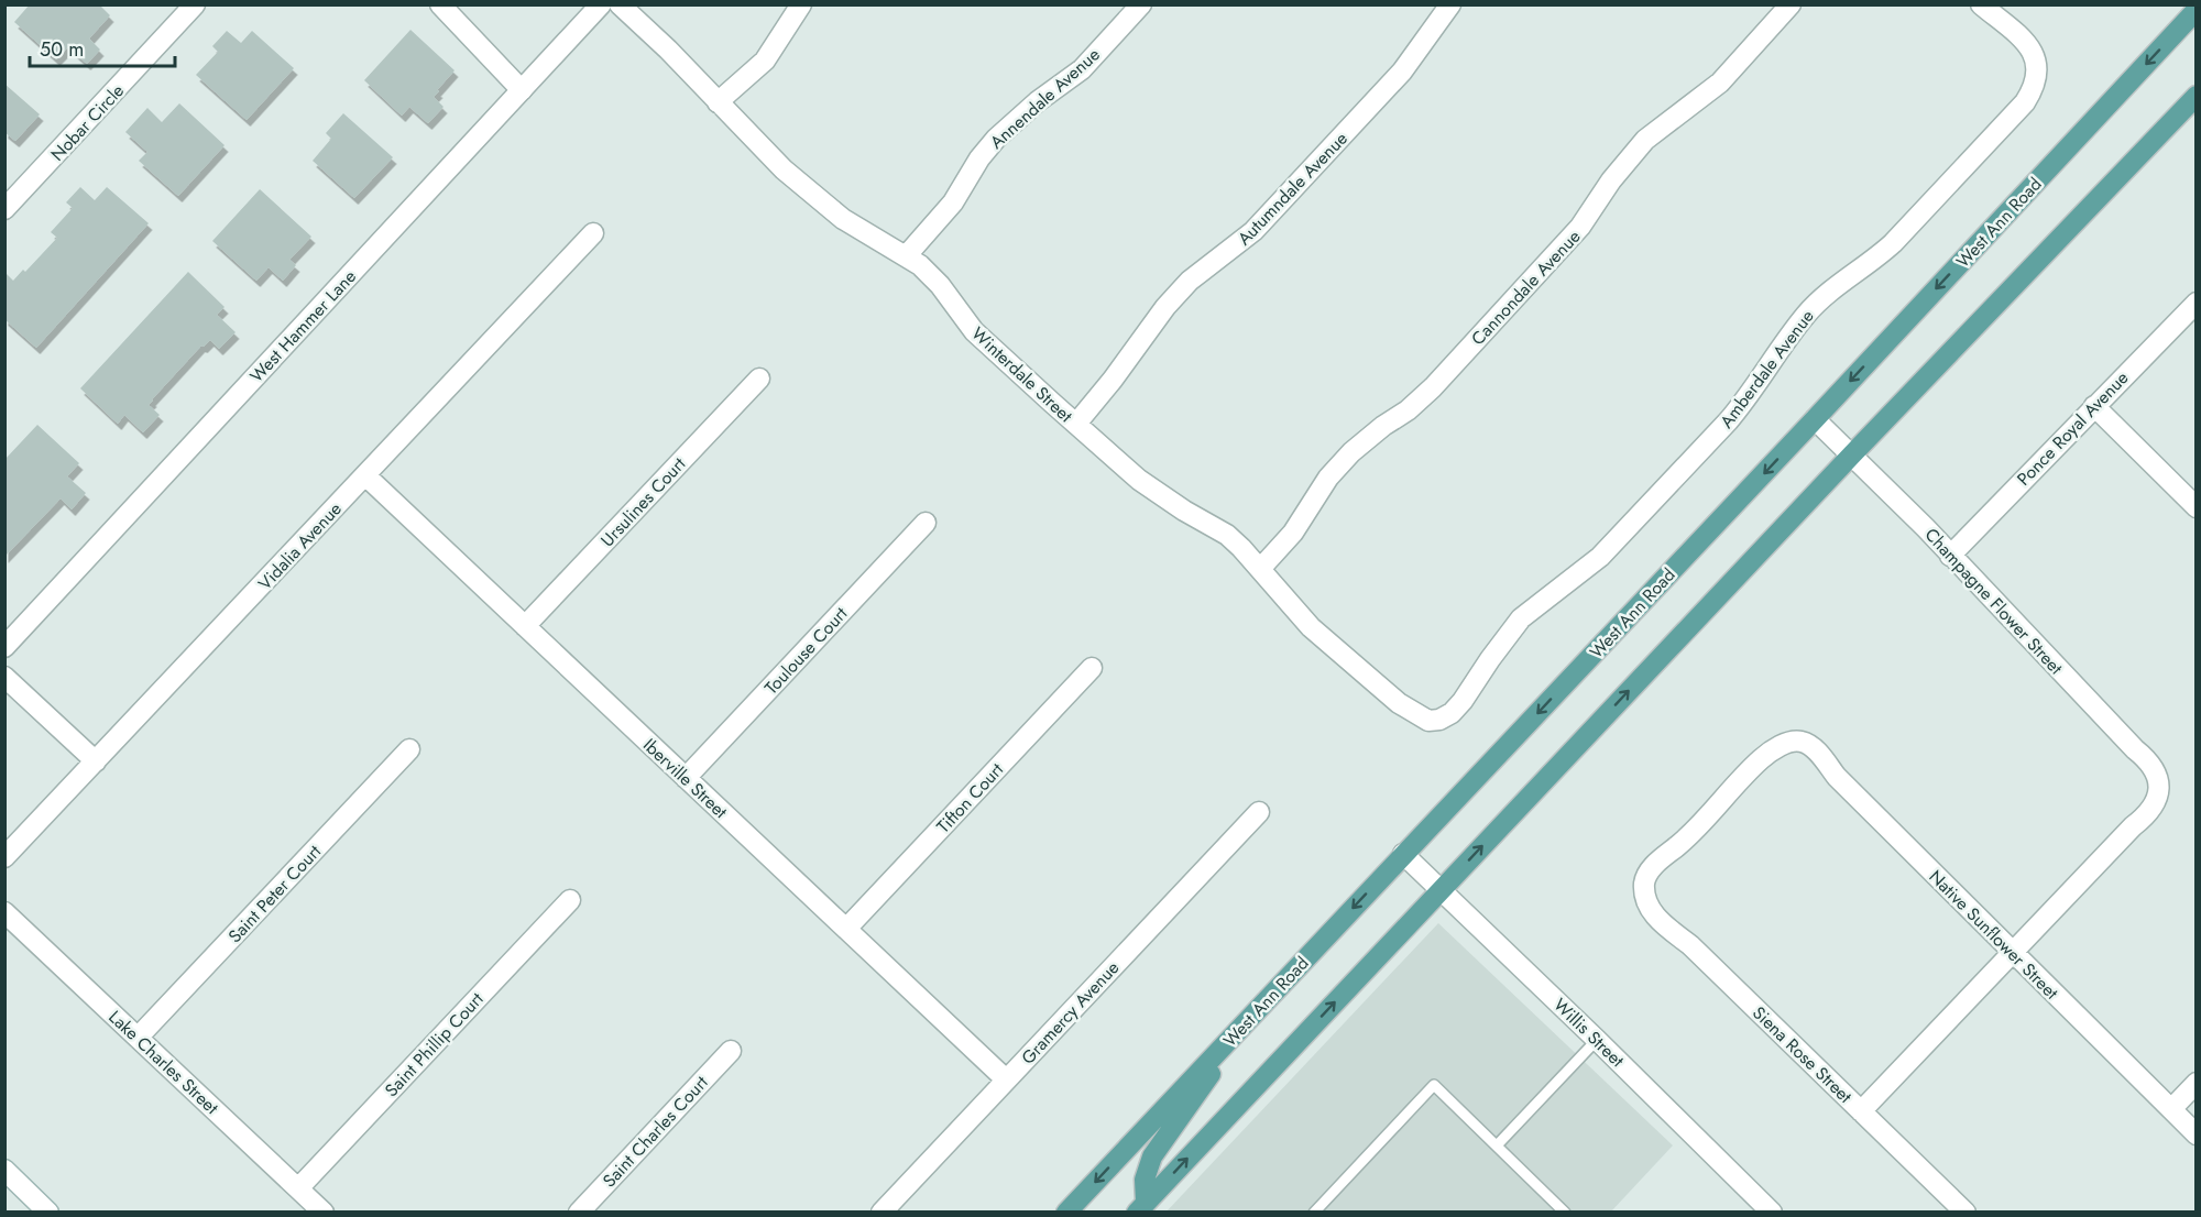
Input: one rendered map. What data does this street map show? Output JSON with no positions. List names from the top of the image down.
{
  "streets": {
    "main road": ["West Ann Road"],
    "street": [
      "Annendale Avenue",
      "Nobar Circle",
      "Autumndale Avenue",
      "Cannondale Avenue",
      "West Hammer Lane",
      "Amberdale Avenue",
      "Winterdale Street",
      "Ponce Royal Avenue",
      "Ursulines Court",
      "Vidalia Avenue",
      "Champagne Flower Street",
      "Toulouse Court",
      "Iberville Street",
      "Tifton Court",
      "Saint Peter Court",
      "Native Sunflower Street",
      "Gramercy Avenue",
      "Willis Street",
      "Saint Phillip Court",
      "Siena Rose Street",
      "Lake Charles Street",
      "Saint Charles Court"
    ]
  },
  "crossings": [
    ["Annendale Avenue", "Winterdale Street"],
    ["Autumndale Avenue", "Winterdale Street"],
    ["West Ann Road", "Champagne Flower Street"],
    ["West Ann Road", "Willis Street"],
    ["Cannondale Avenue", "Winterdale Street"],
    ["Amberdale Avenue", "Winterdale Street"],
    ["Ponce Royal Avenue", "Champagne Flower Street"],
    ["Ursulines Court", "Iberville Street"],
    ["Vidalia Avenue", "Iberville Street"],
    ["Champagne Flower Street", "Native Sunflower Street"],
    ["Toulouse Court", "Iberville Street"],
    ["Iberville Street", "Tifton Court"],
    ["Iberville Street", "Gramercy Avenue"],
    ["Saint Peter Court", "Lake Charles Street"],
    ["Native Sunflower Street", "Siena Rose Street"],
    ["Saint Phillip Court", "Lake Charles Street"]
  ],
  "scale_bar": "50 m"
}
